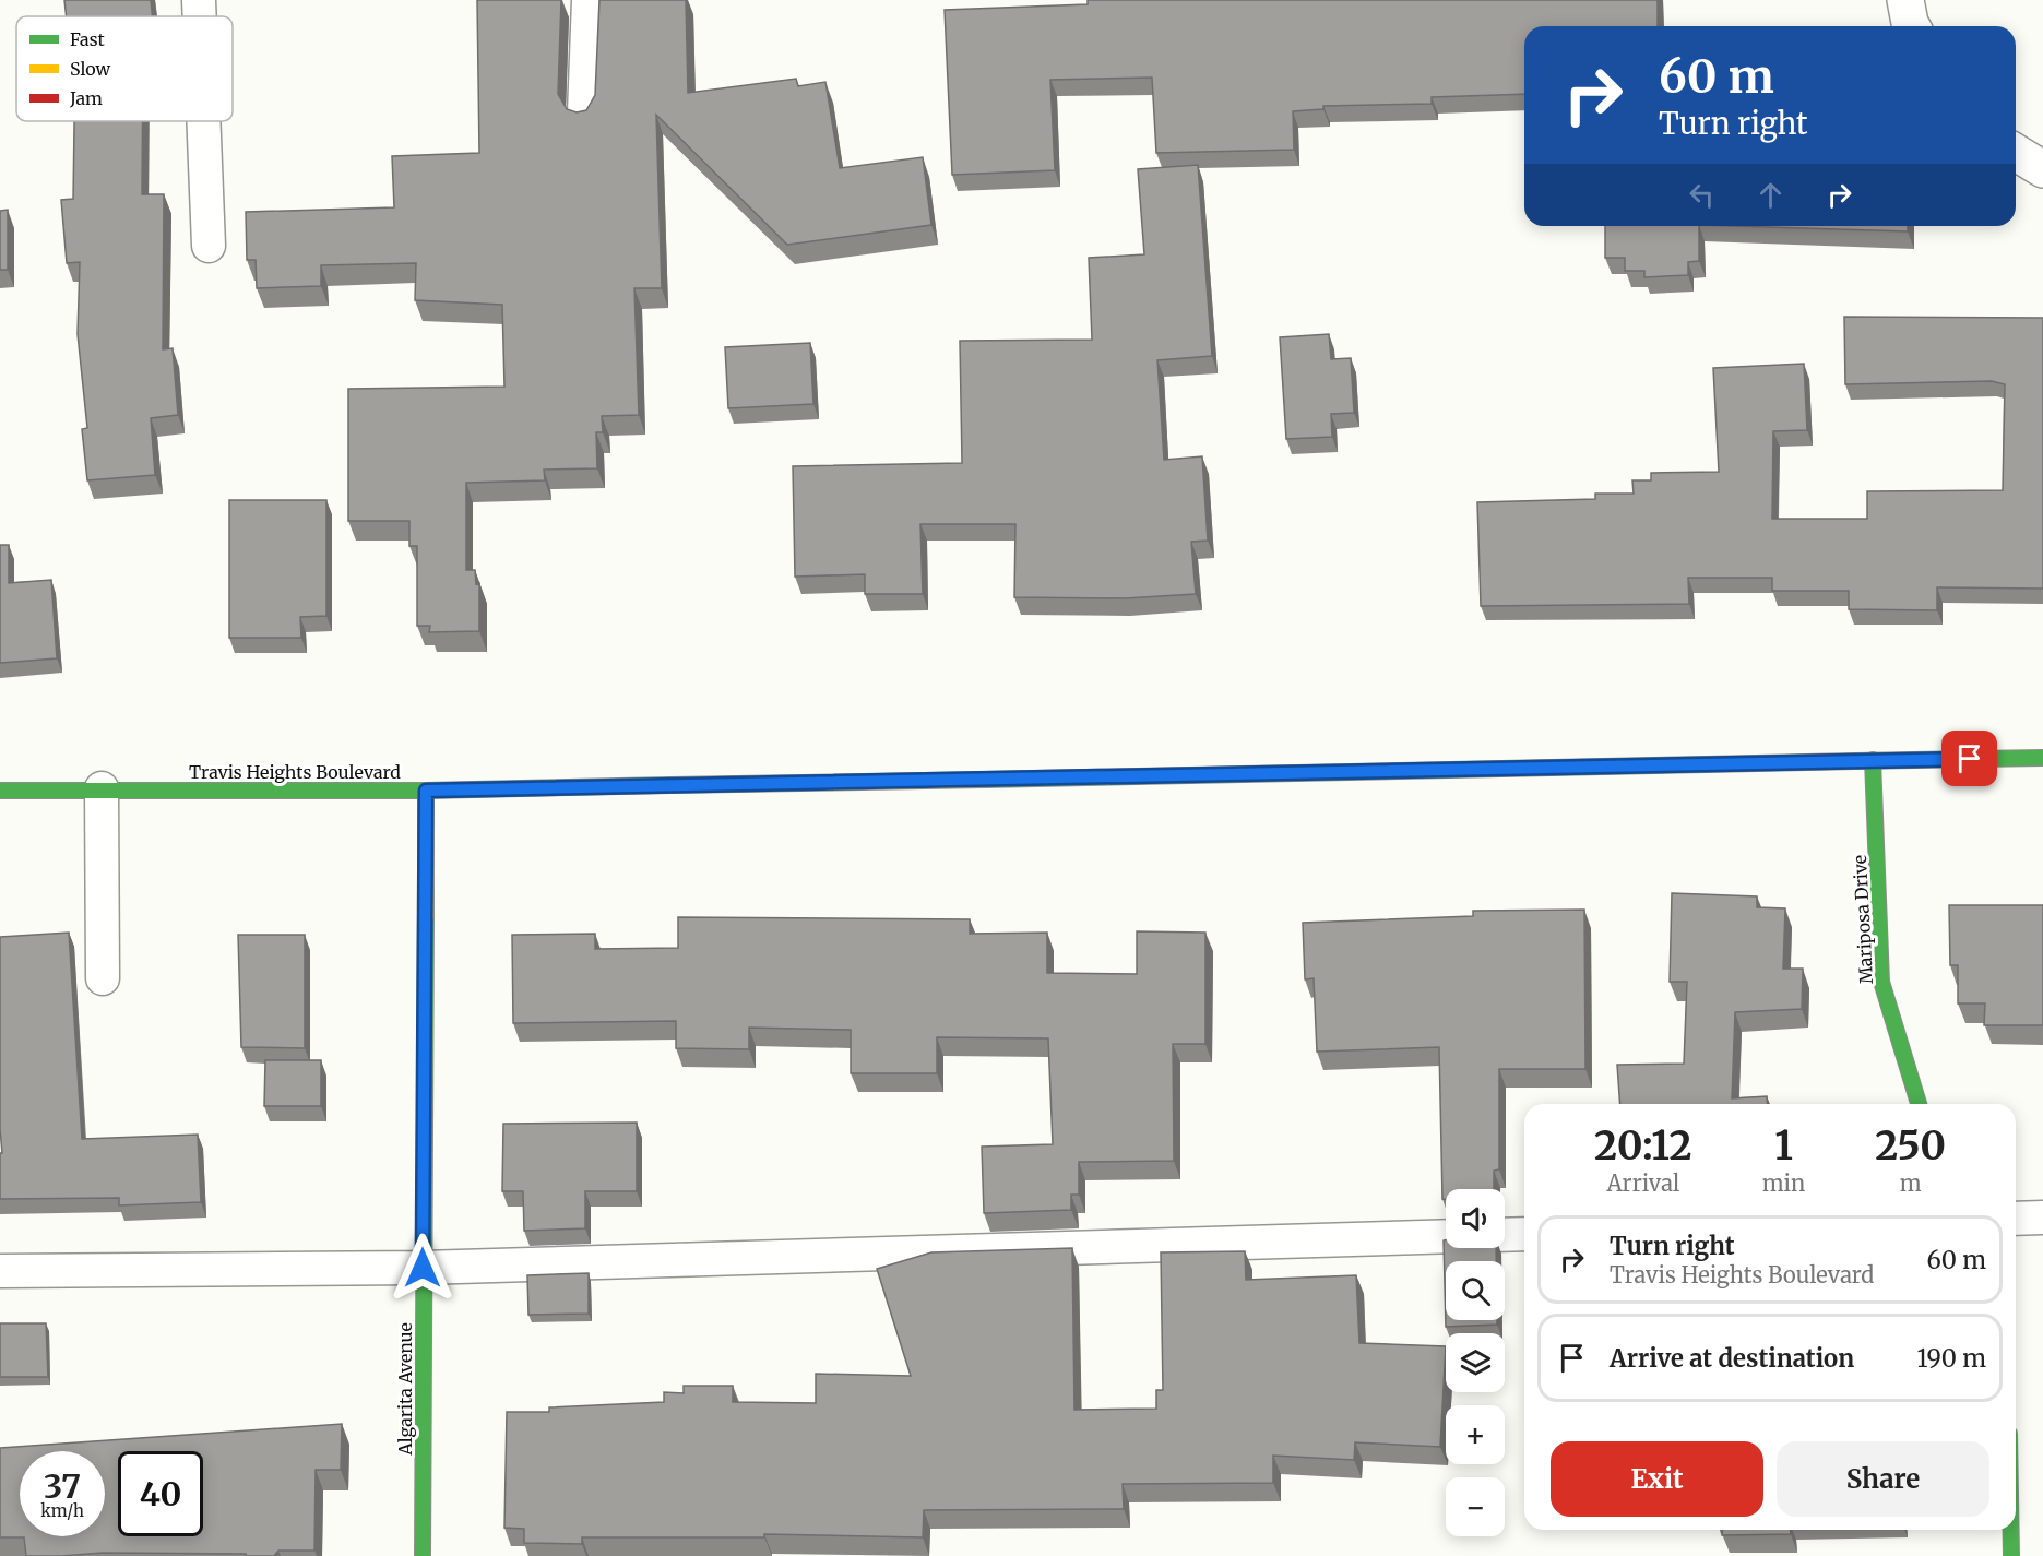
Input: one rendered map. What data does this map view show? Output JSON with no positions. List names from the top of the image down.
{
  "streets": {
    "street": ["Travis Heights Boulevard", "Mariposa Drive", "Algarita Avenue"]
  },
  "crossings": [
    ["Travis Heights Boulevard", "Mariposa Drive"],
    ["Travis Heights Boulevard", "Algarita Avenue"]
  ],
  "legend": ["Fast", "Slow", "Jam"],
  "page": {
    "turn": ["60 m", "Turn right"],
    "eta": [
      "20:12",
      "Arrival",
      "1",
      "min",
      "250",
      "m"
    ],
    "map_buttons": ["+", "−"],
    "list": [
      {
        "name": "Turn right",
        "note": "Travis Heights Boulevard",
        "value": "60 m"
      },
      {
        "name": "Arrive at destination",
        "value": "190 m"
      }
    ],
    "buttons": ["Exit", "Share"],
    "speed": "37 km/h",
    "limit": "40"
  }
}
